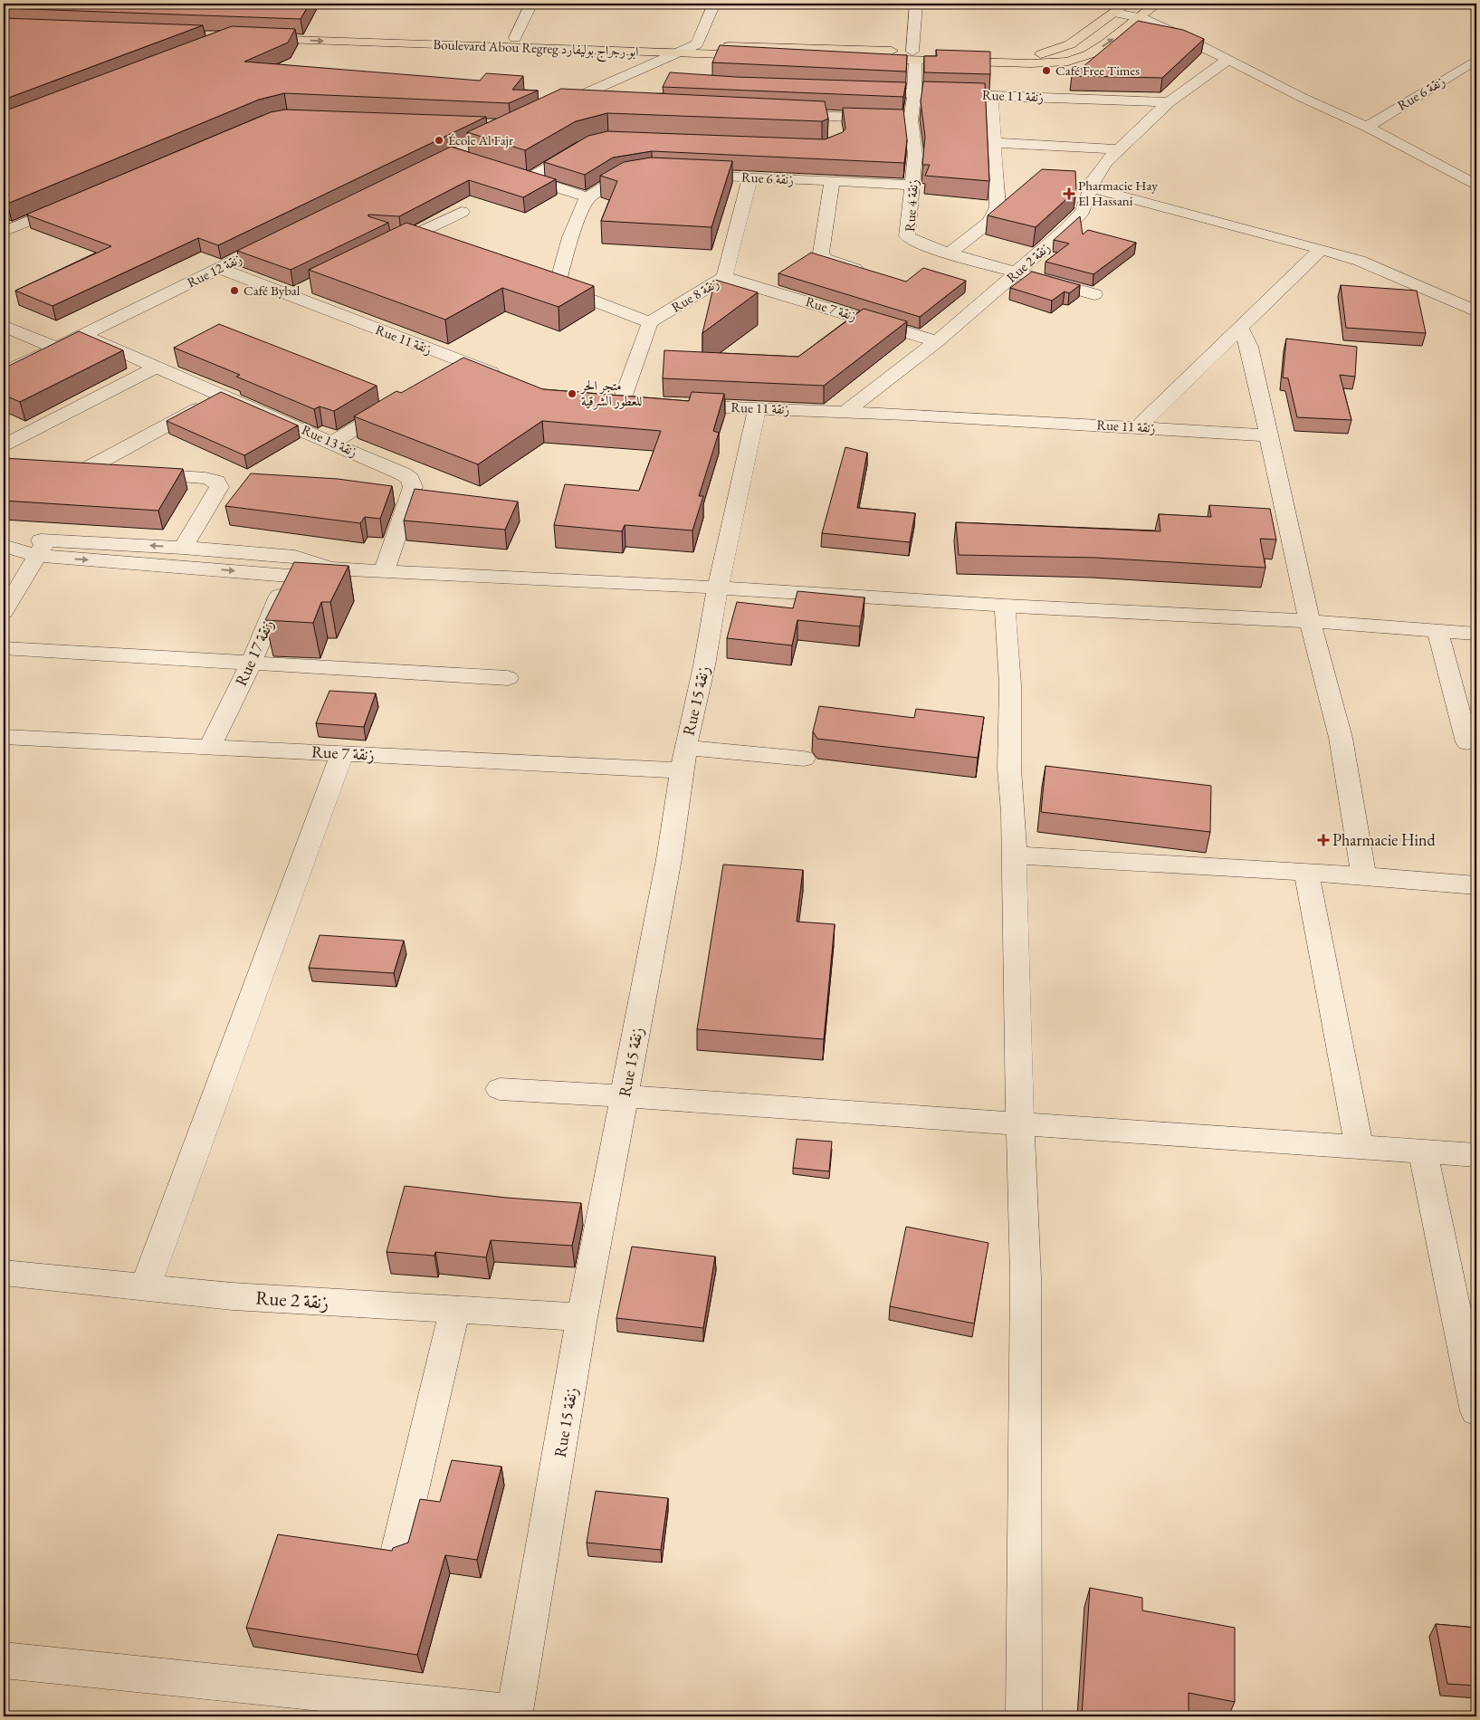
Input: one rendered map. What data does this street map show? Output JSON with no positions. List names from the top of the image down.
{
  "streets": {
    "main road": ["Boulevard Abou Regreg ابو رجراج بوليفارد"],
    "street": [
      "Rue 6 زنقة",
      "Rue 1 زنقة 1",
      "Rue 4 زنقة",
      "Rue 2 زنقة",
      "Rue 12 زنقة",
      "Rue 8 زنقة",
      "Rue 7 زنقة",
      "Rue 11 زنقة",
      "Rue 13 زنقة",
      "Rue 17 زنقة",
      "Rue 15 زنقة"
    ]
  },
  "crossings": [
    ["Boulevard Abou Regreg ابو رجراج بوليفارد", "Rue 4 زنقة"],
    ["Rue 6 زنقة", "Rue 4 زنقة"],
    ["Rue 6 زنقة", "Rue 8 زنقة"],
    ["Rue 1 زنقة 1", "Rue 4 زنقة"],
    ["Rue 1 زنقة 1", "Rue 2 زنقة"],
    ["Rue 4 زنقة", "Rue 2 زنقة"],
    ["Rue 2 زنقة", "Rue 7 زنقة"],
    ["Rue 2 زنقة", "Rue 11 زنقة"],
    ["Rue 2 زنقة", "Rue 15 زنقة"],
    ["Rue 12 زنقة", "Rue 11 زنقة"],
    ["Rue 12 زنقة", "Rue 13 زنقة"],
    ["Rue 8 زنقة", "Rue 7 زنقة"],
    ["Rue 7 زنقة", "Rue 17 زنقة"],
    ["Rue 7 زنقة", "Rue 15 زنقة"],
    ["Rue 11 زنقة", "Rue 15 زنقة"]
  ],
  "places": {
    "other": [
      "Café Free Times",
      "École Al Fajr",
      "Café Bybal",
      "متجر الحر للعطور الشرقية"
    ],
    "health": ["Pharmacie Hay El Hassani", "Pharmacie Hind"]
  }
}
